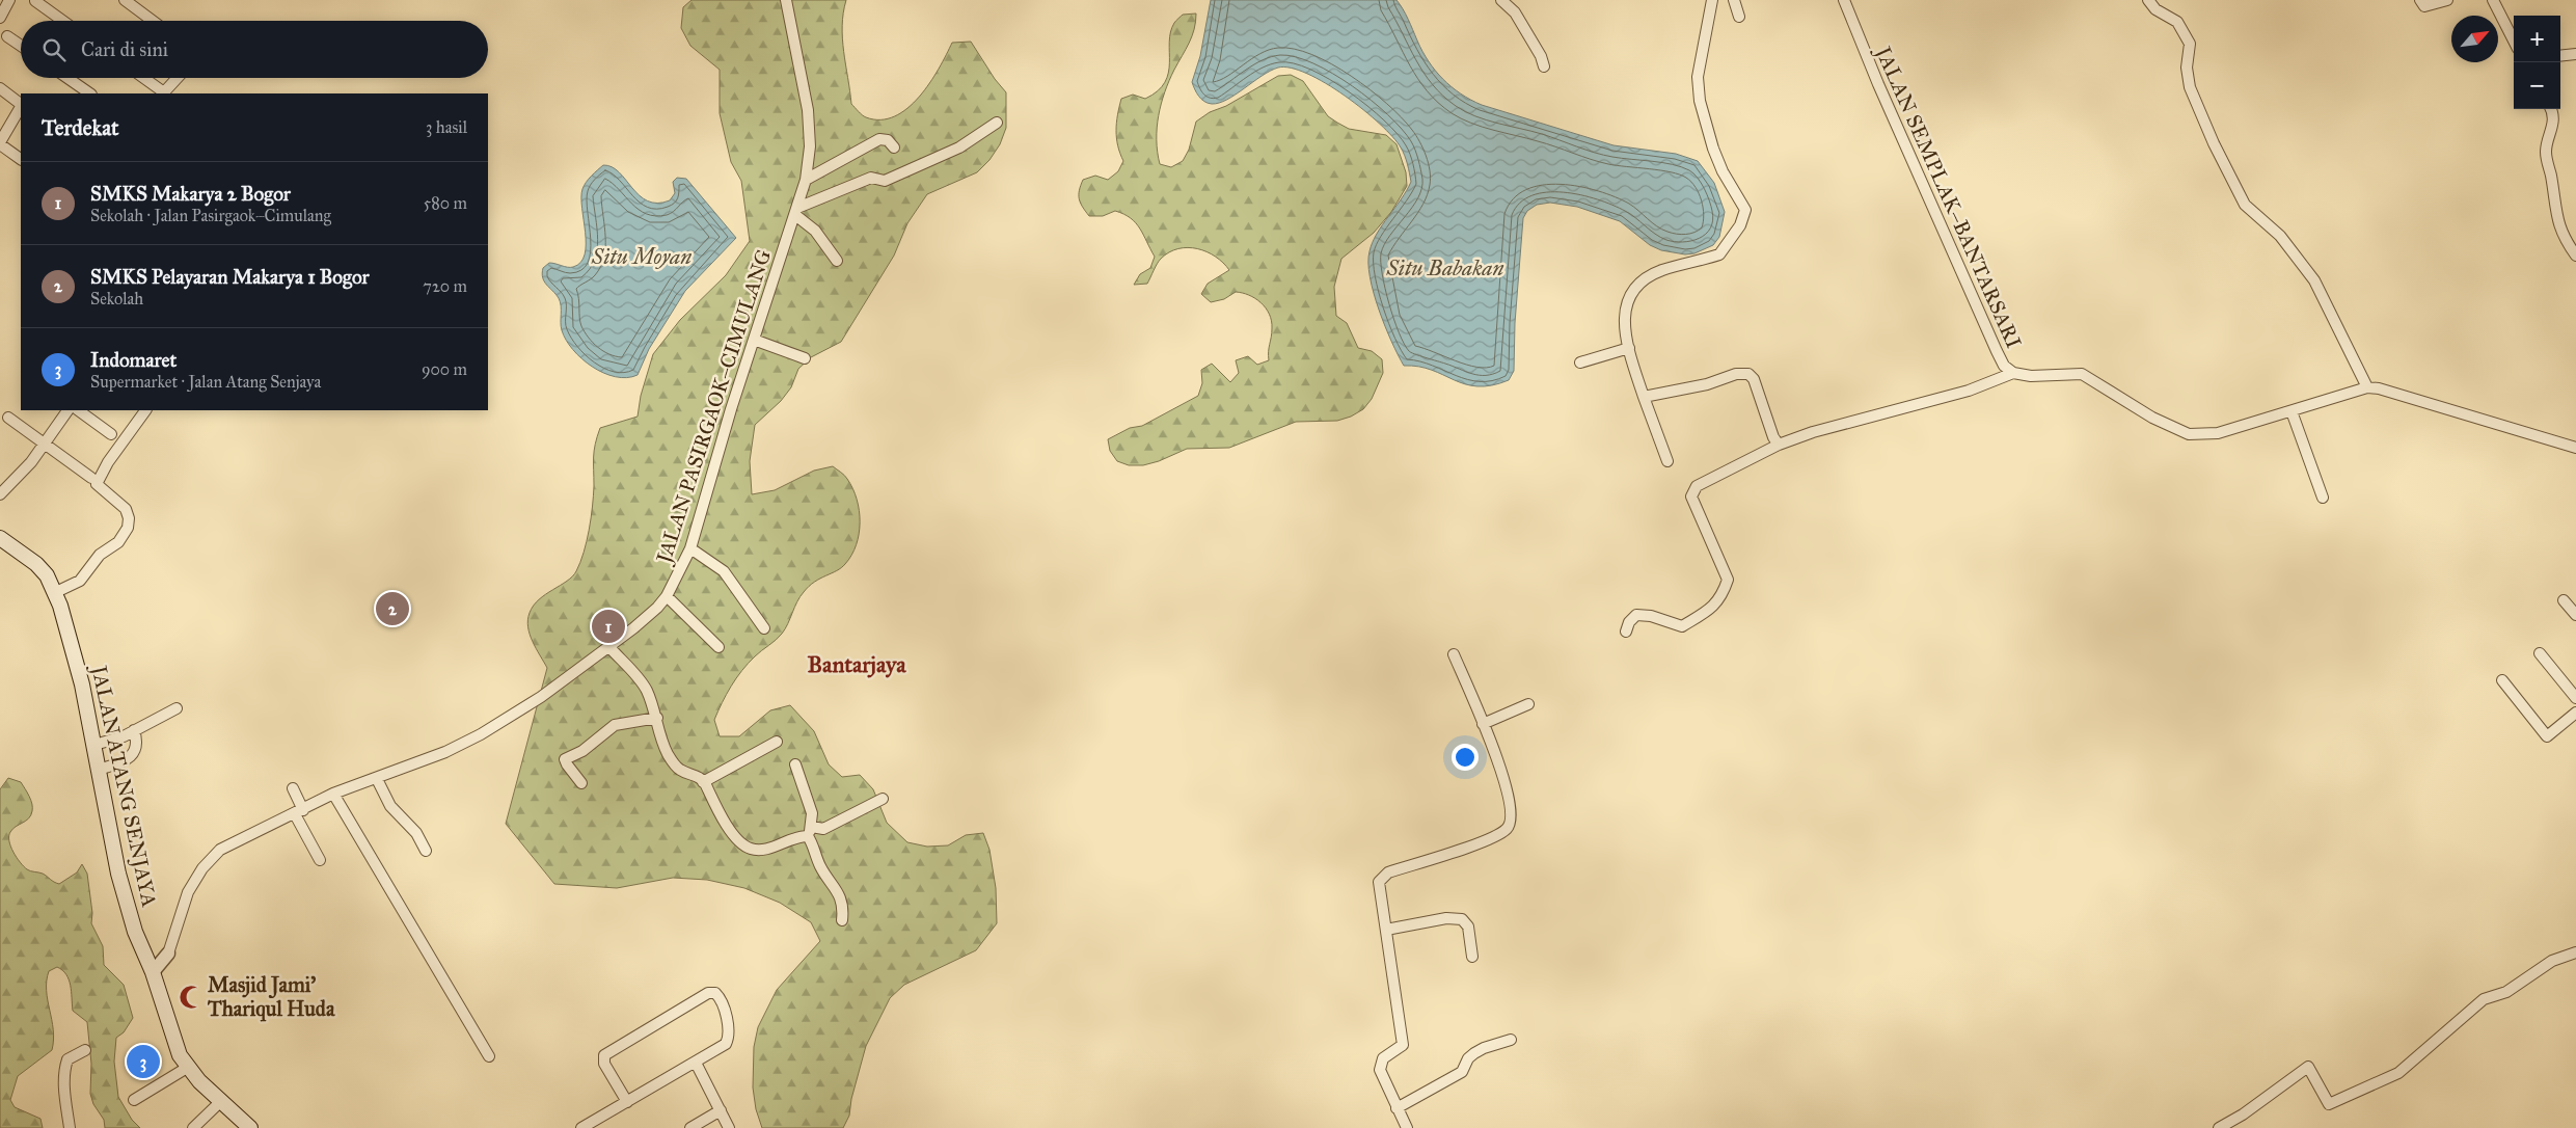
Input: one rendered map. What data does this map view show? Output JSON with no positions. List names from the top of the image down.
{
  "streets": {
    "main road": ["JALAN ATANG SENJAYA"],
    "street": ["JALAN SEMPLAK–BANTARSARI", "JALAN PASIRGAOK–CIMULANG"]
  },
  "crossings": [
    ["JALAN PASIRGAOK–CIMULANG", "JALAN ATANG SENJAYA"]
  ],
  "districts": ["Bantarjaya"],
  "water": ["Situ Moyan", "Situ Babakan"],
  "places": {
    "mosque": ["Masjid Jami' Thariqul Huda"]
  },
  "north": "top right",
  "page": {
    "map_buttons": ["+", "−"],
    "search": "Cari di sini",
    "heading": ["Terdekat", "3 hasil"],
    "list": [
      {
        "mark": "1",
        "name": "SMKS Makarya 2 Bogor",
        "note": "Sekolah · Jalan Pasirgaok–Cimulang",
        "value": "580 m"
      },
      {
        "mark": "2",
        "name": "SMKS Pelayaran Makarya 1 Bogor",
        "note": "Sekolah",
        "value": "720 m"
      },
      {
        "mark": "3",
        "name": "Indomaret",
        "note": "Supermarket · Jalan Atang Senjaya",
        "value": "900 m"
      }
    ],
    "pins": ["2", "1", "3"]
  }
}
